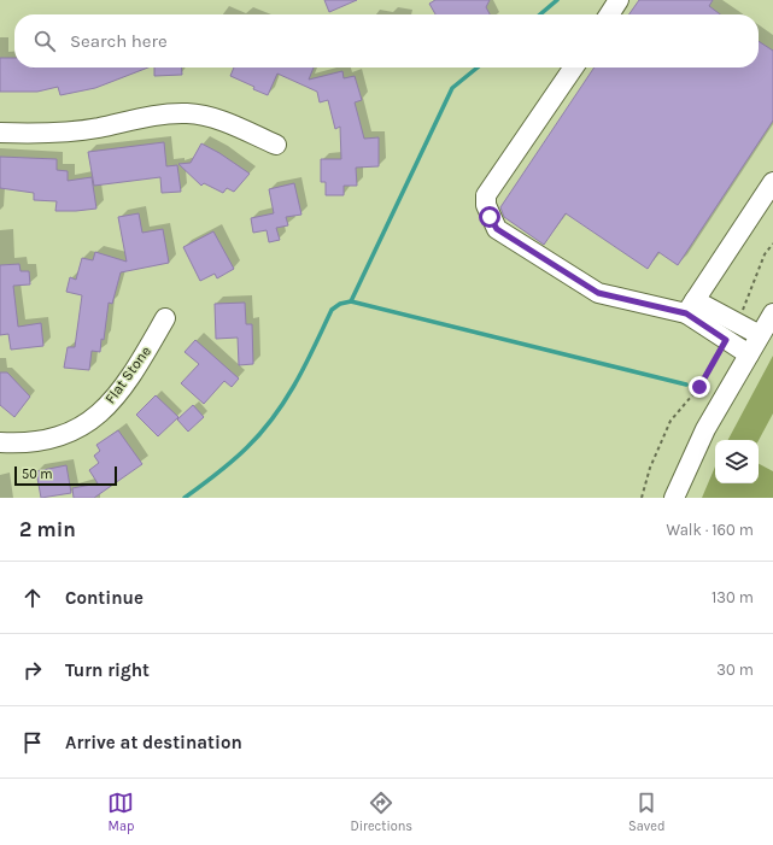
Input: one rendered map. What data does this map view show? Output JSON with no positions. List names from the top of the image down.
{
  "streets": {
    "street": ["Flat Stone"]
  },
  "scale_bar": "50 m",
  "page": {
    "search": "Search here",
    "scale": "50 m",
    "heading": ["2 min", "Walk · 160 m"],
    "list": [
      ["Continue", "130 m"],
      ["Turn right", "30 m"],
      "Arrive at destination"
    ],
    "nav": ["Map", "Directions", "Saved"]
  }
}
